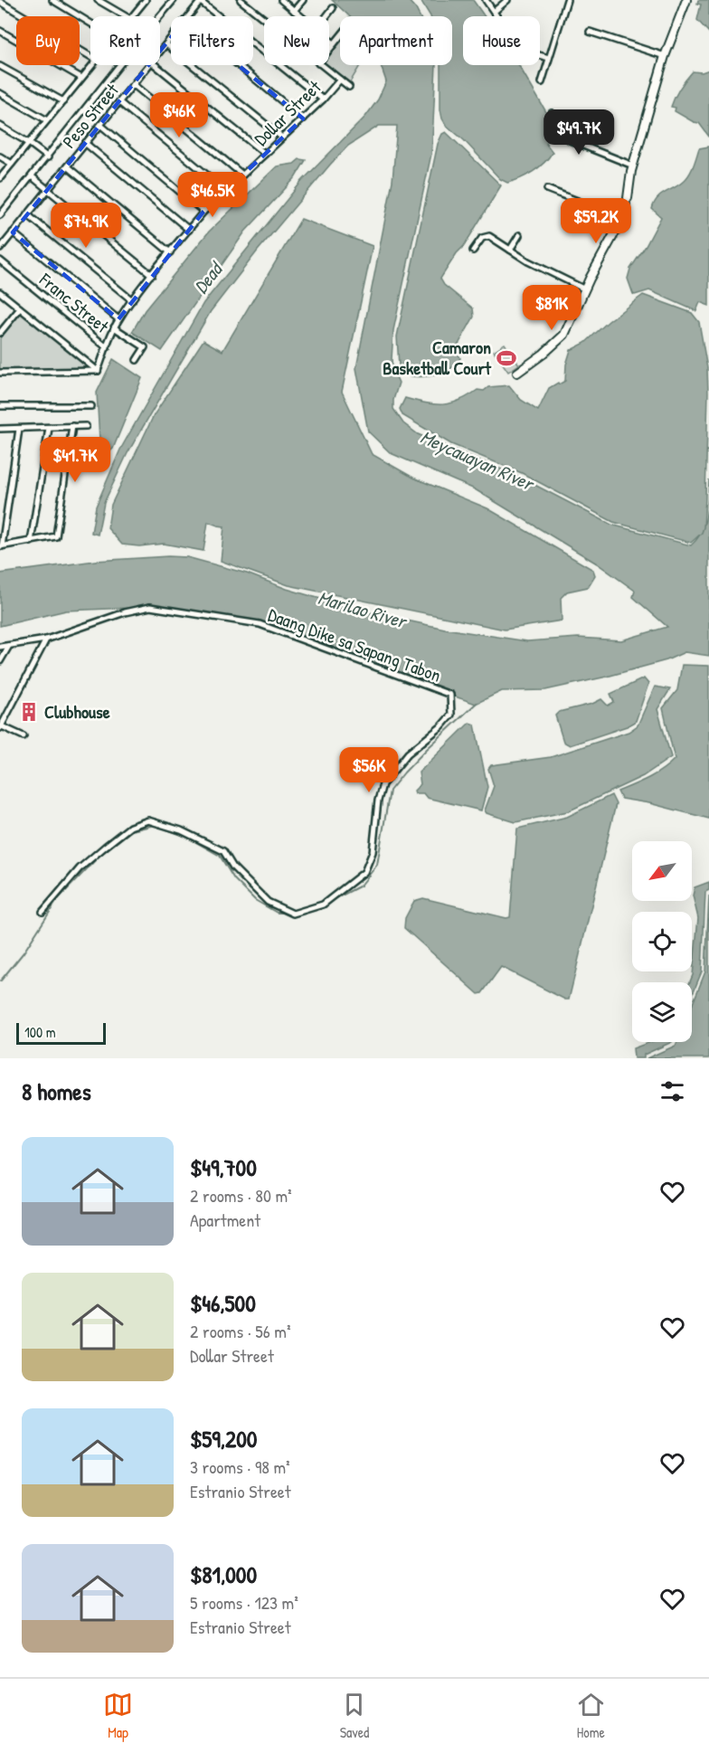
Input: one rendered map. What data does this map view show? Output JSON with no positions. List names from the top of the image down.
{
  "streets": {
    "street": [
      "Dollar Street",
      "Peso Street",
      "Franc Street",
      "Daang Dike sa Sapang Tabon"
    ]
  },
  "crossings": [
    ["Dollar Street", "Franc Street"]
  ],
  "water": ["Dead", "Meycauayan River", "Marilao River"],
  "places": {
    "sports": ["Camaron Basketball Court"],
    "building": ["Clubhouse"]
  },
  "scale_bar": "100 m",
  "north": "bottom left",
  "page": {
    "chip": [
      "Buy",
      "Rent",
      "Filters",
      "New",
      "Apartment",
      "House"
    ],
    "price": [
      "$46K",
      "$49.7K",
      "$46.5K",
      "$59.2K",
      "$74.9K",
      "$81K",
      "$41.7K",
      "$56K"
    ],
    "scale": "100 m",
    "heading": "8 homes",
    "list": [
      {
        "name": "$49,700",
        "note": "2 rooms · 80 m² · Apartment"
      },
      {
        "name": "$46,500",
        "note": "2 rooms · 56 m² · Dollar Street"
      },
      {
        "name": "$59,200",
        "note": "3 rooms · 98 m² · Estranio Street"
      },
      {
        "name": "$81,000",
        "note": "5 rooms · 123 m² · Estranio Street"
      }
    ],
    "tabs": ["Map", "Saved", "Home"]
  }
}
